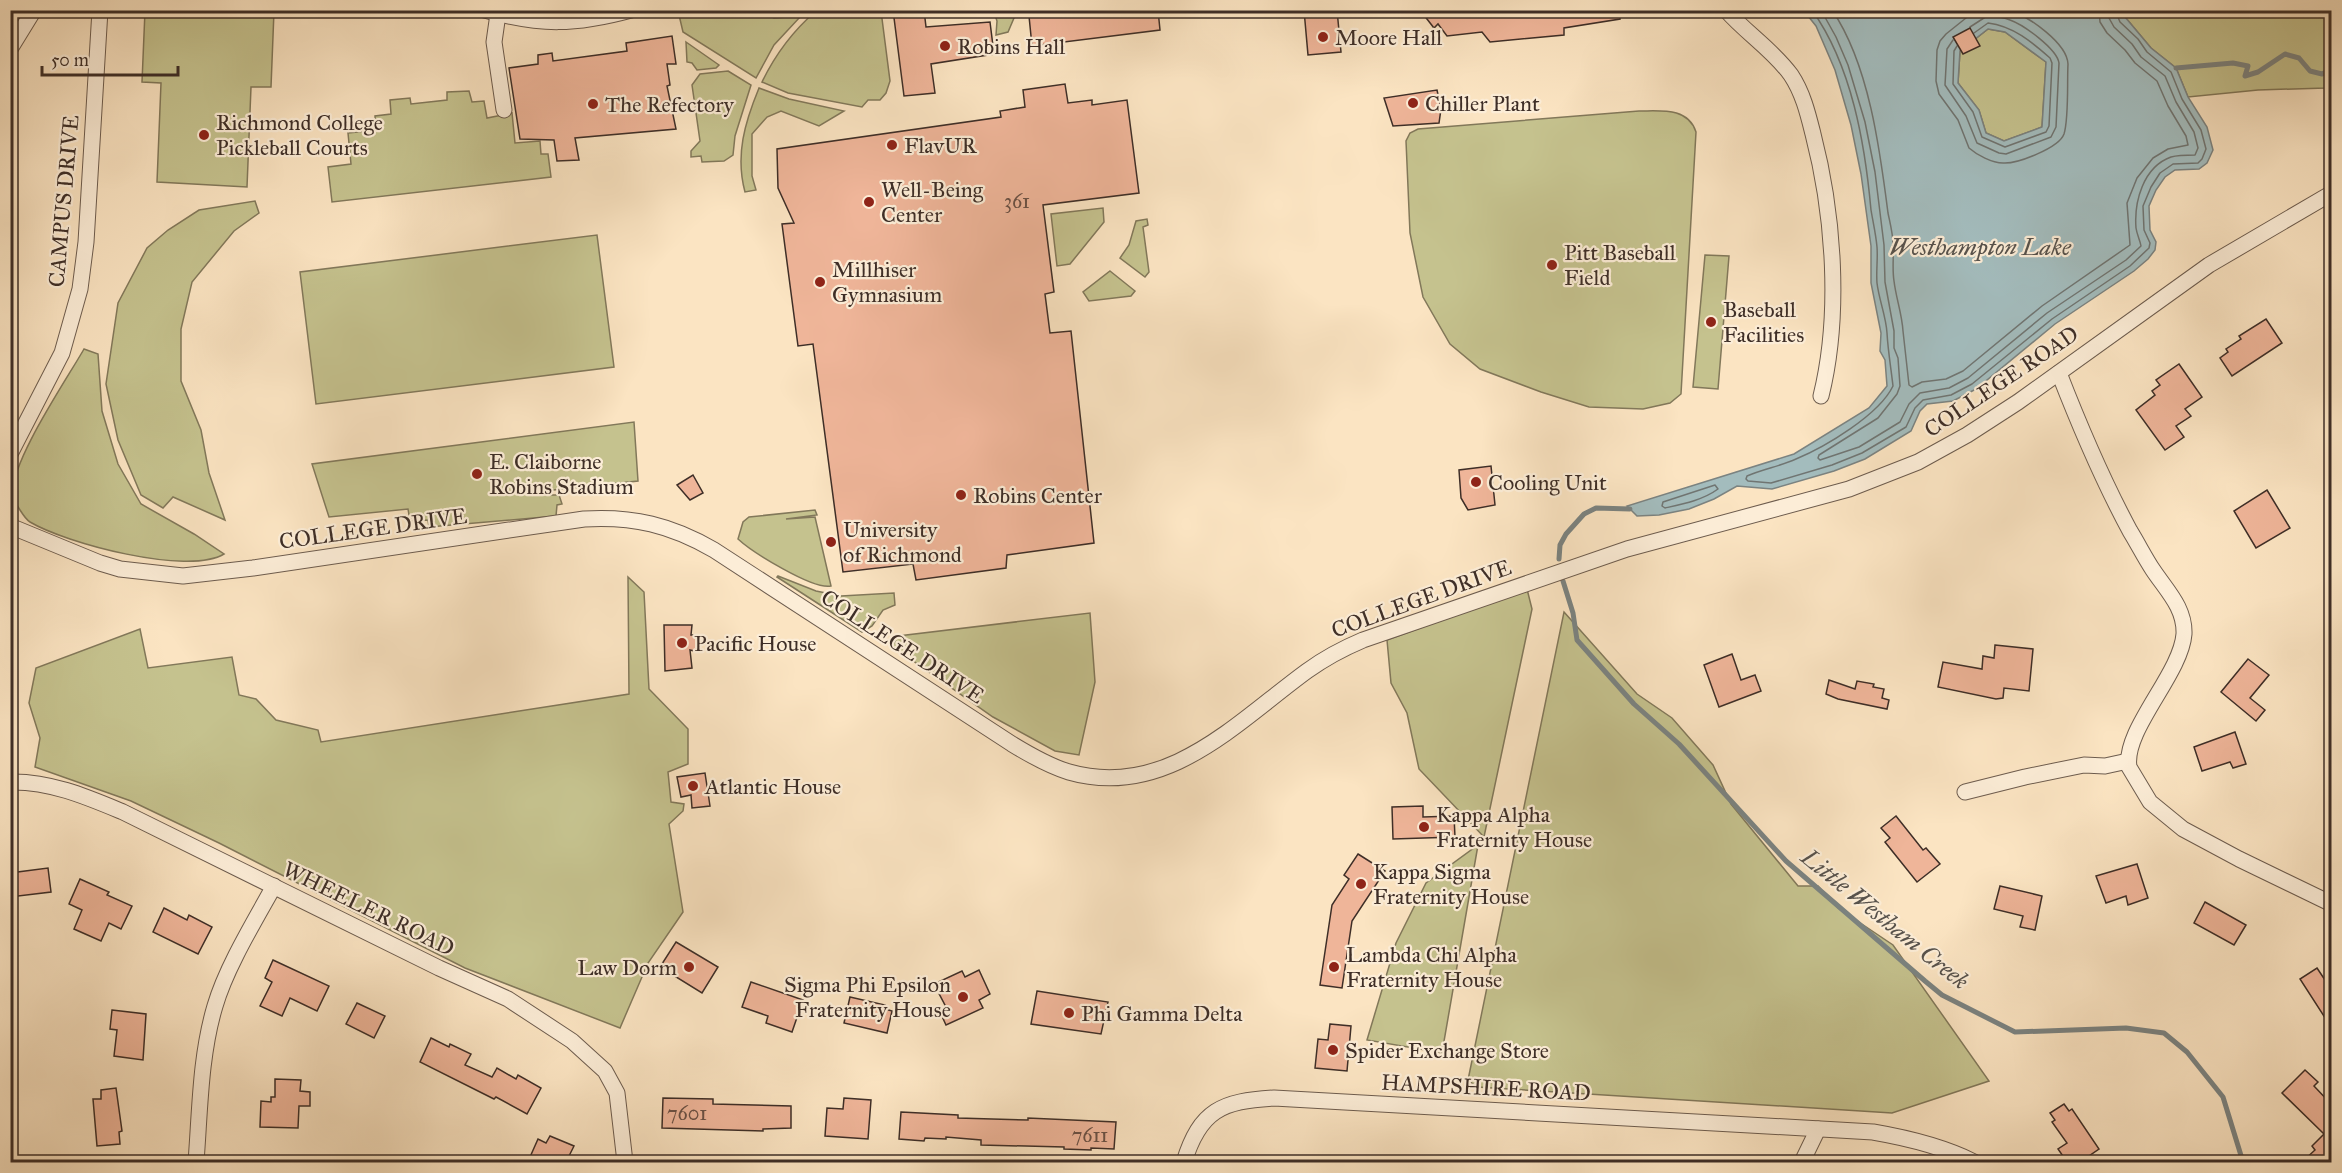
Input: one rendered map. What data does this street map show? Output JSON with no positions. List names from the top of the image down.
{
  "streets": {
    "street": [
      "CAMPUS DRIVE",
      "COLLEGE ROAD",
      "COLLEGE DRIVE",
      "WHEELER ROAD",
      "HAMPSHIRE ROAD"
    ]
  },
  "crossings": [
    ["COLLEGE ROAD", "COLLEGE DRIVE"]
  ],
  "water": ["Westhampton Lake", "Little Westham Creek"],
  "places": [
    "Moore Hall",
    "Robins Hall",
    "Chiller Plant",
    "The Refectory",
    "Richmond College Pickleball Courts",
    "FlavUR",
    "Well-Being Center",
    "Pitt Baseball Field",
    "Millhiser Gymnasium",
    "Baseball Facilities",
    "E. Claiborne Robins Stadium",
    "Cooling Unit",
    "Robins Center",
    "University of Richmond",
    "Pacific House",
    "Atlantic House",
    "Kappa Alpha Fraternity House",
    "Kappa Sigma Fraternity House",
    "Law Dorm",
    "Lambda Chi Alpha Fraternity House",
    "Sigma Phi Epsilon Fraternity House",
    "Phi Gamma Delta",
    "Spider Exchange Store"
  ],
  "house_numbers": ["361", "7601", "7611"],
  "scale_bar": "50 m"
}
